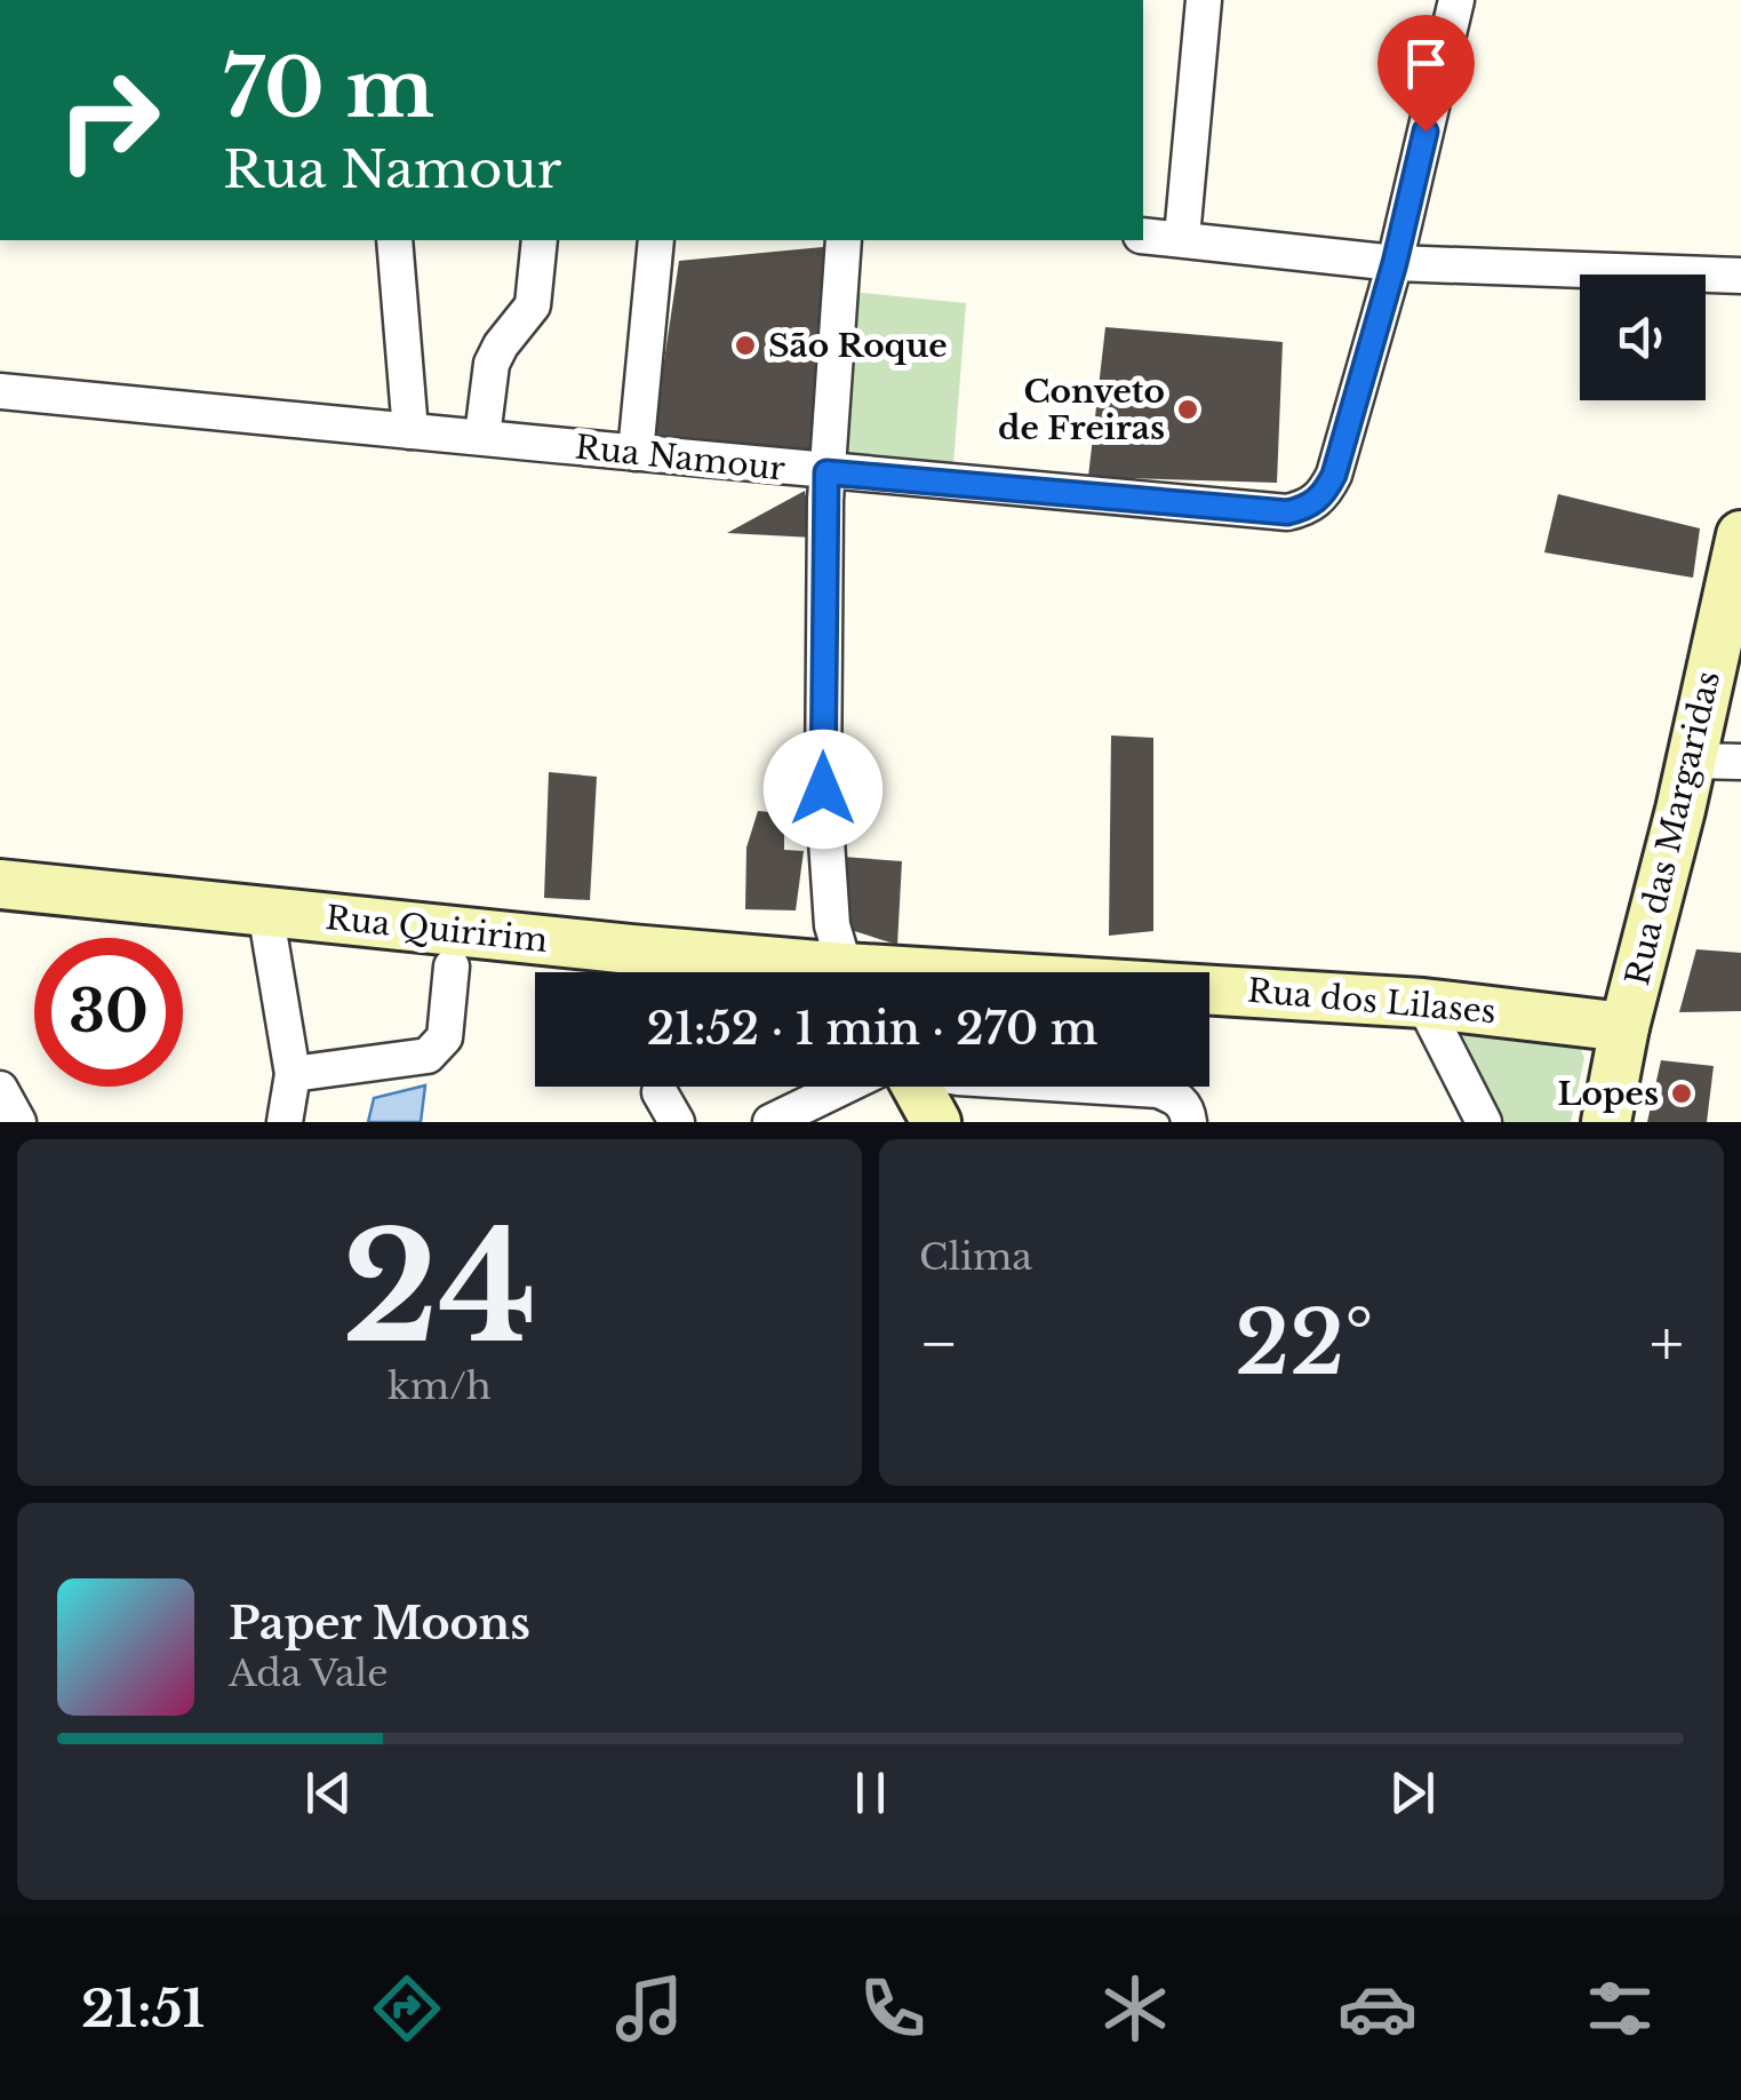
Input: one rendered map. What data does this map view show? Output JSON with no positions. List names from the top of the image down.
{
  "streets": {
    "street": [
      "Rua Namour",
      "Rua das Margaridas",
      "Rua Quiririm",
      "Rua dos Lilases"
    ]
  },
  "crossings": [
    ["Rua das Margaridas", "Rua dos Lilases"]
  ],
  "places": ["São Roque", "Conveto de Freiras", "Lopes"],
  "page": {
    "turn": ["70 m", "Rua Namour"],
    "limit": "30",
    "trip": "21:52 · 1 min · 270 m",
    "tile": [
      ["24", "km/h"],
      "Clima"
    ],
    "heat": ["−", "22°", "+"],
    "song": ["Paper Moons", "Ada Vale"],
    "tabs": "21:51"
  }
}
